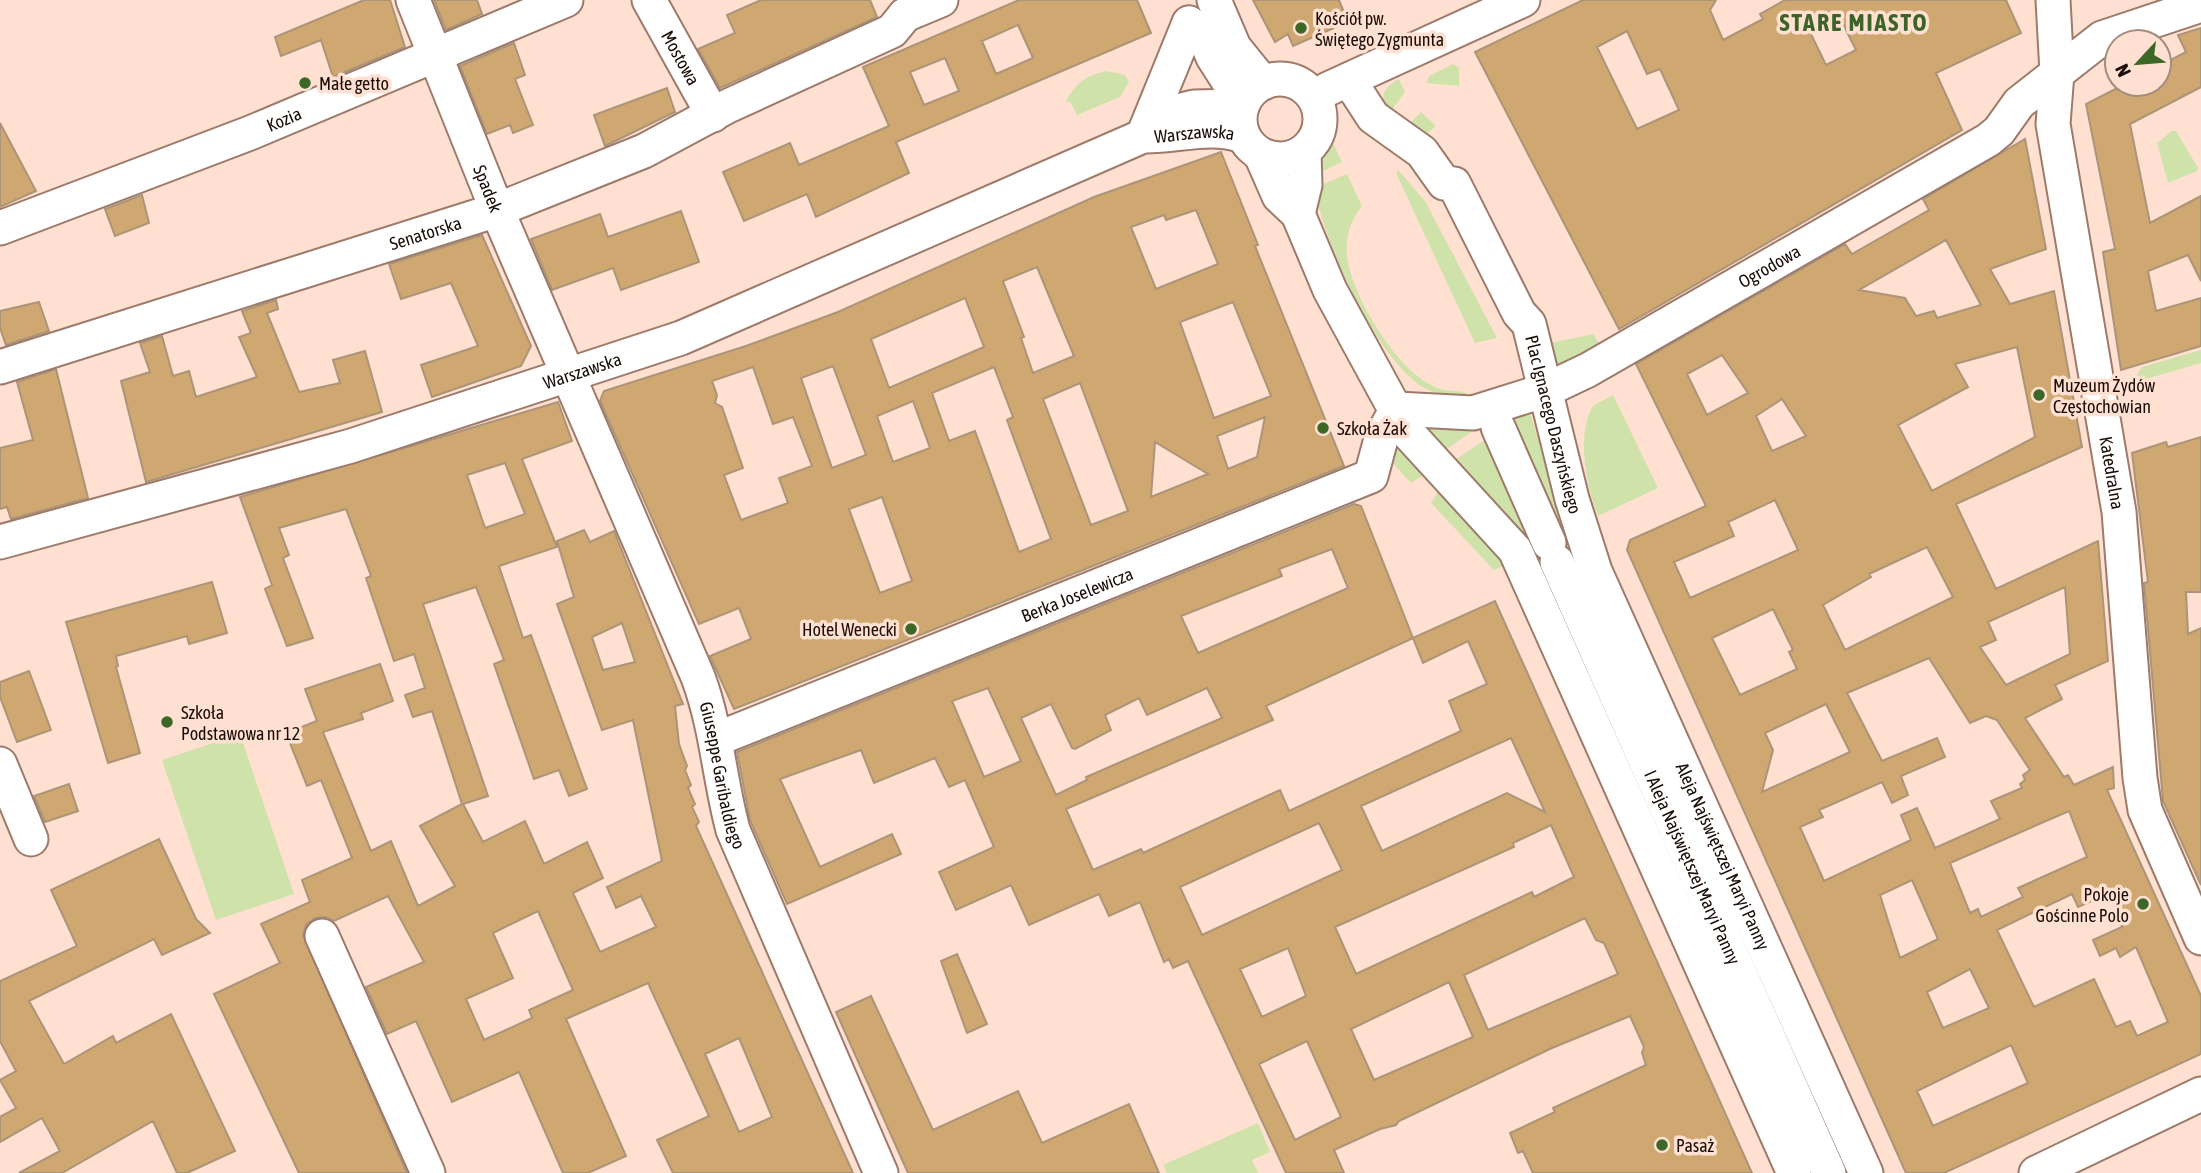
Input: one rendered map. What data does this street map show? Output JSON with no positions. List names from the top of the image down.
{
  "streets": {
    "street": [
      "Mostowa",
      "Kozia",
      "Warszawska",
      "Spadek",
      "Senatorska",
      "Ogrodowa",
      "Plac Ignacego Daszyńskiego",
      "Katedralna",
      "Berka Joselewicza",
      "Giuseppe Garibaldiego",
      "Aleja Najświętszej Maryi Panny",
      "I Aleja Najświętszej Maryi Panny"
    ]
  },
  "crossings": [
    ["Mostowa", "Senatorska"],
    ["Kozia", "Spadek"],
    ["Warszawska", "Spadek"],
    ["Warszawska", "Giuseppe Garibaldiego"],
    ["Spadek", "Senatorska"],
    ["Spadek", "Giuseppe Garibaldiego"],
    ["Ogrodowa", "Plac Ignacego Daszyńskiego"],
    ["Ogrodowa", "Katedralna"],
    ["Ogrodowa", "Berka Joselewicza"],
    ["Plac Ignacego Daszyńskiego", "Aleja Najświętszej Maryi Panny"],
    ["Berka Joselewicza", "Giuseppe Garibaldiego"]
  ],
  "districts": ["STARE MIASTO"],
  "places": [
    "Kościół pw. Świętego Zygmunta",
    "Małe getto",
    "Muzeum Żydów Częstochowian",
    "Szkoła Żak",
    "Hotel Wenecki",
    "Szkoła Podstawowa nr 12",
    "Pokoje Gościnne Polo",
    "Pasaż"
  ],
  "north": "bottom left"
}
